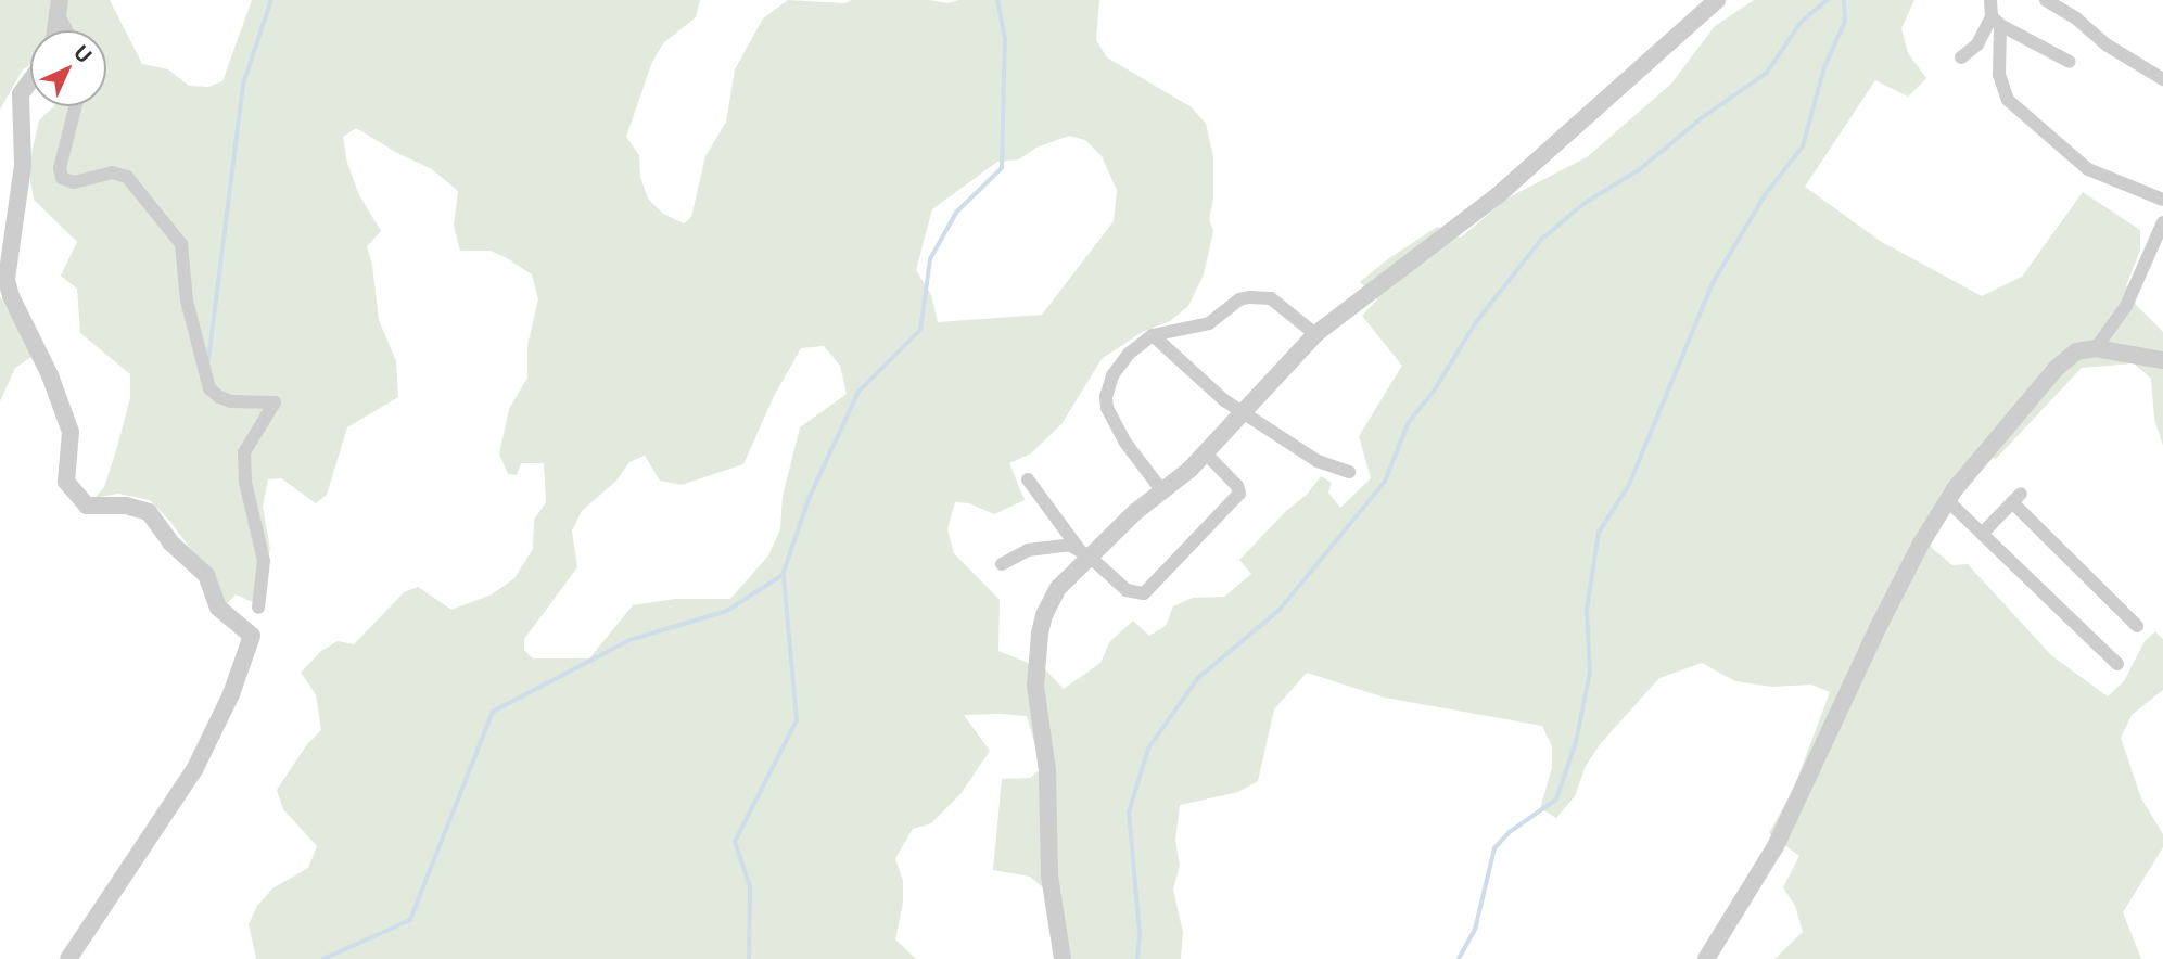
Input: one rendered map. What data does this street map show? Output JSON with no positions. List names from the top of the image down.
{
  "north": "top right"
}
